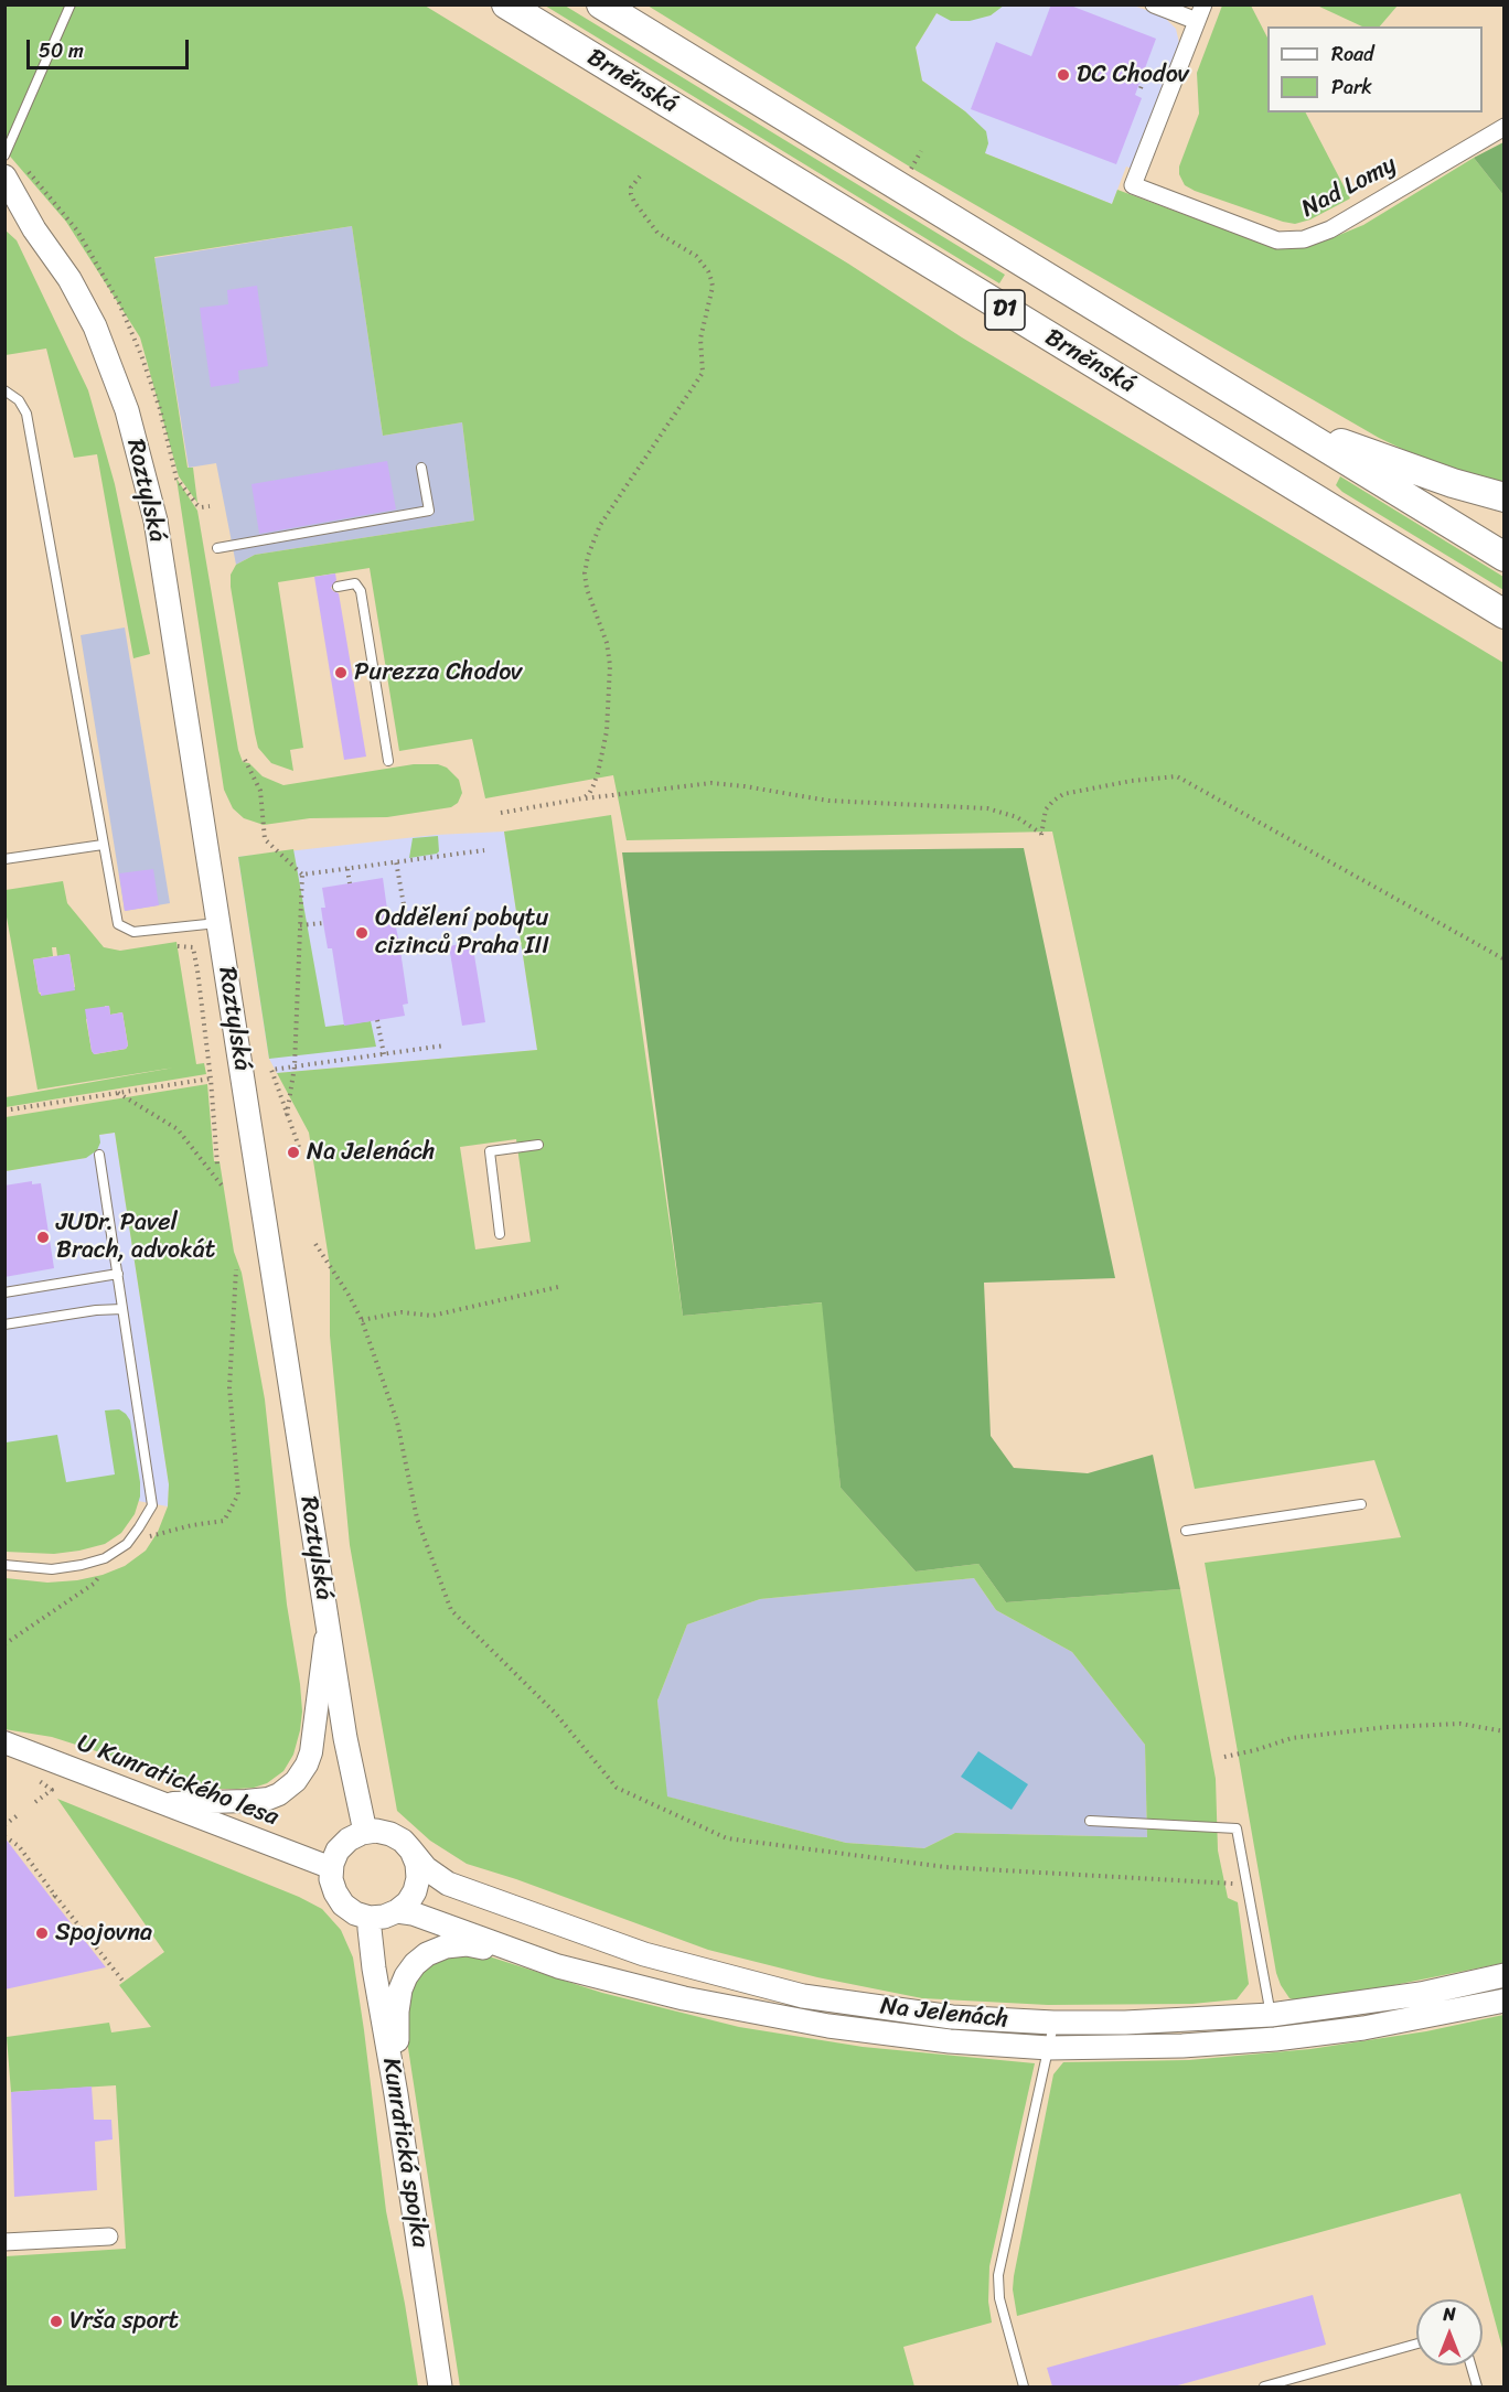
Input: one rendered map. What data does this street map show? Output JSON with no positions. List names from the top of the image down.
{
  "streets": {
    "highway": ["Brněnská", "D1"],
    "main road": ["Roztylská", "Na Jelenách", "Kunratická spojka"],
    "street": ["Nad Lomy", "U Kunratického lesa"]
  },
  "crossings": [
    ["Roztylská", "U Kunratického lesa"],
    ["Roztylská", "Na Jelenách"],
    ["Roztylská", "Kunratická spojka"],
    ["U Kunratického lesa", "Na Jelenách"],
    ["U Kunratického lesa", "Kunratická spojka"],
    ["Na Jelenách", "Kunratická spojka"]
  ],
  "places": [
    "DC Chodov",
    "Purezza Chodov",
    "Oddělení pobytu cizinců Praha III",
    "Na Jelenách",
    "JUDr. Pavel Brach, advokát",
    "Spojovna",
    "Vrša sport"
  ],
  "legend": ["Road", "Park"],
  "scale_bar": "50 m",
  "north": "top"
}
